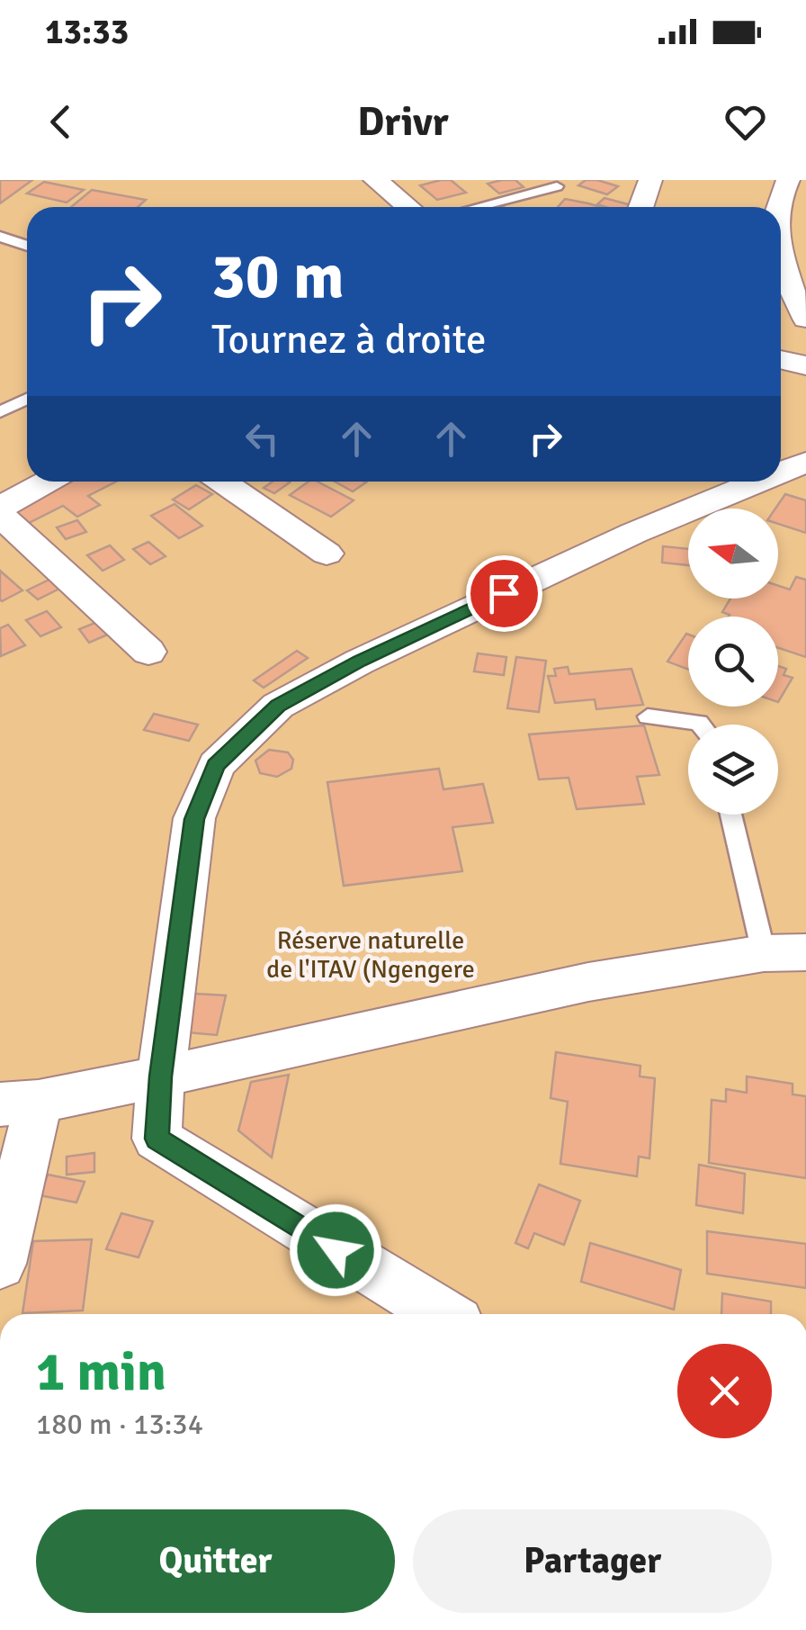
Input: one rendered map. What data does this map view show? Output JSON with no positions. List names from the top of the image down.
{
  "parks": ["Réserve naturelle de l'ITAV (Ngengere"],
  "north": "left",
  "page": {
    "status": "13:33",
    "header": "Drivr",
    "turn": ["30 m", "Tournez à droite"],
    "heading": ["1 min", "180 m · 13:34"],
    "buttons": ["Quitter", "Partager"]
  }
}
